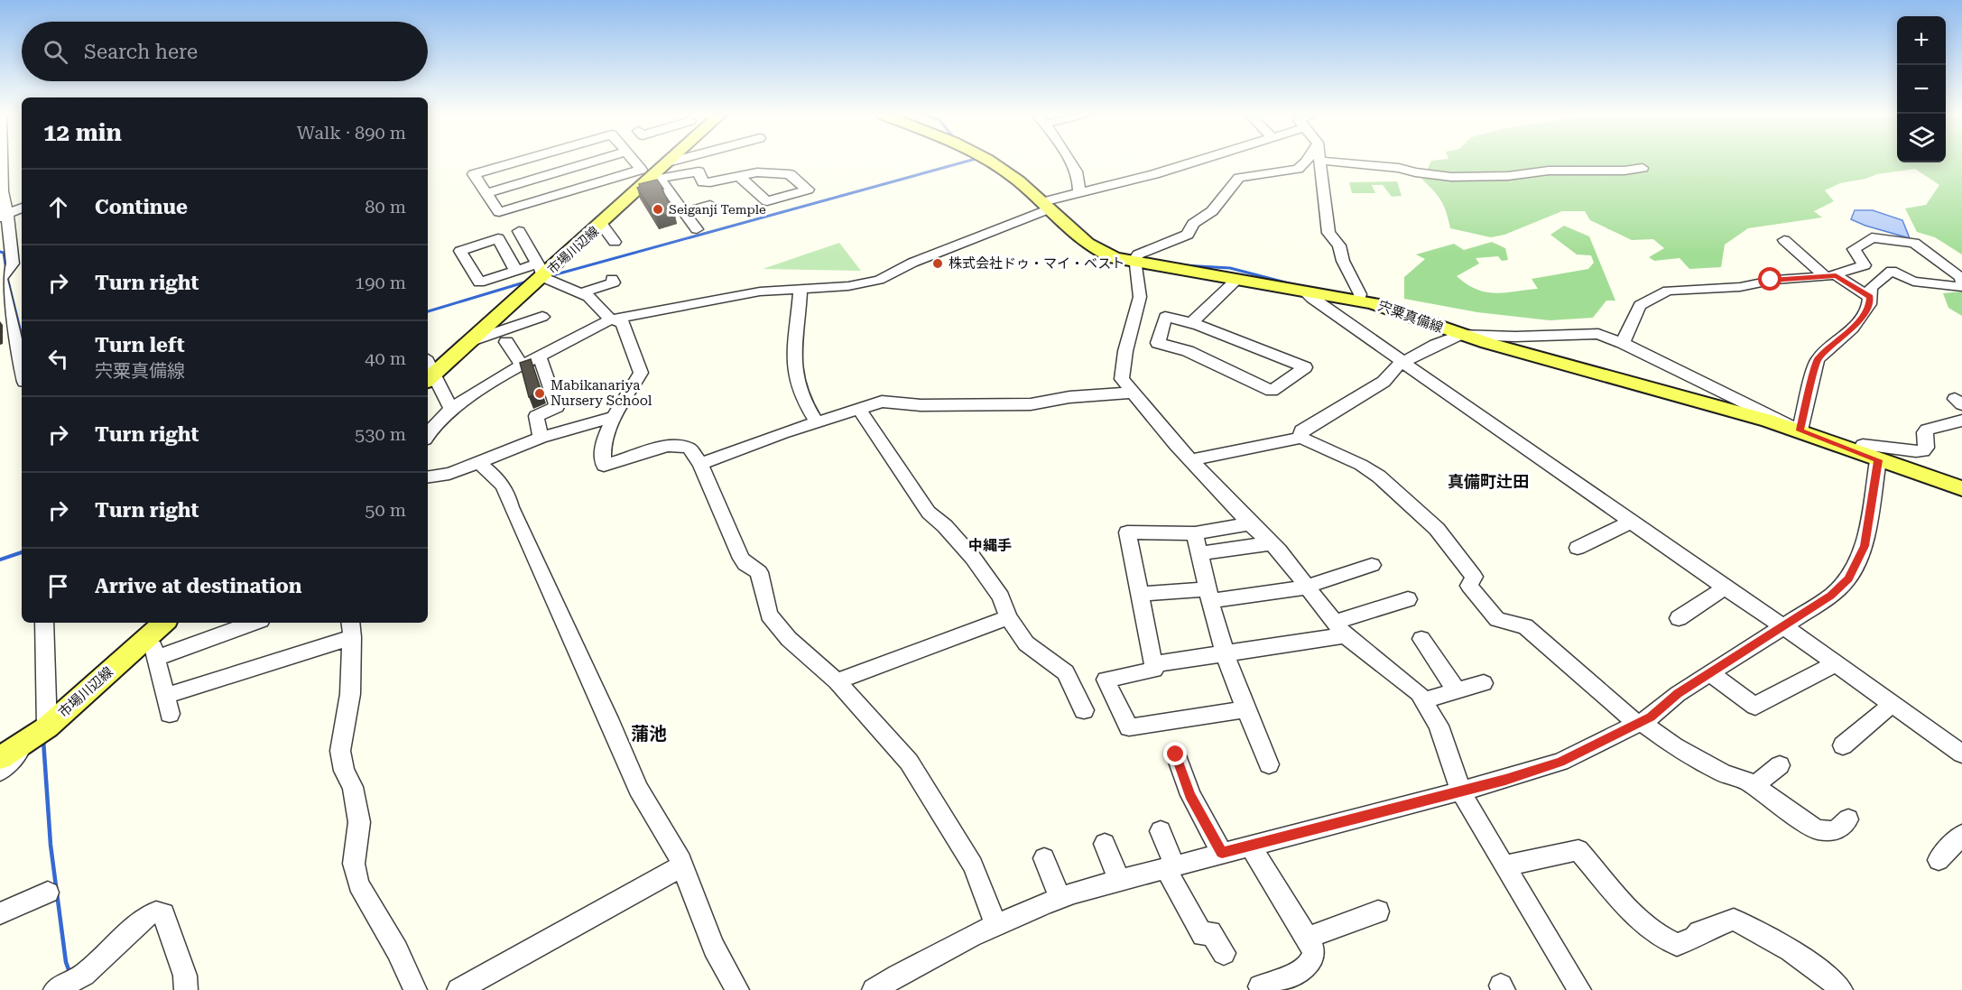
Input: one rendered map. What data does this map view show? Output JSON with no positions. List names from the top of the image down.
{
  "streets": {
    "main road": ["市場川辺線", "宍粟真備線"]
  },
  "districts": ["真備町辻田", "中縄手", "蒲池"],
  "places": ["Seiganji Temple", "株式会社ドゥ・マイ・ベスト", "Mabikanariya Nursery School"],
  "page": {
    "map_buttons": ["+", "−"],
    "search": "Search here",
    "heading": ["12 min", "Walk · 890 m"],
    "list": [
      ["Continue", "80 m"],
      ["Turn right", "190 m"],
      ["Turn left", "宍粟真備線", "40 m"],
      ["Turn right", "530 m"],
      ["Turn right", "50 m"],
      "Arrive at destination"
    ]
  }
}
